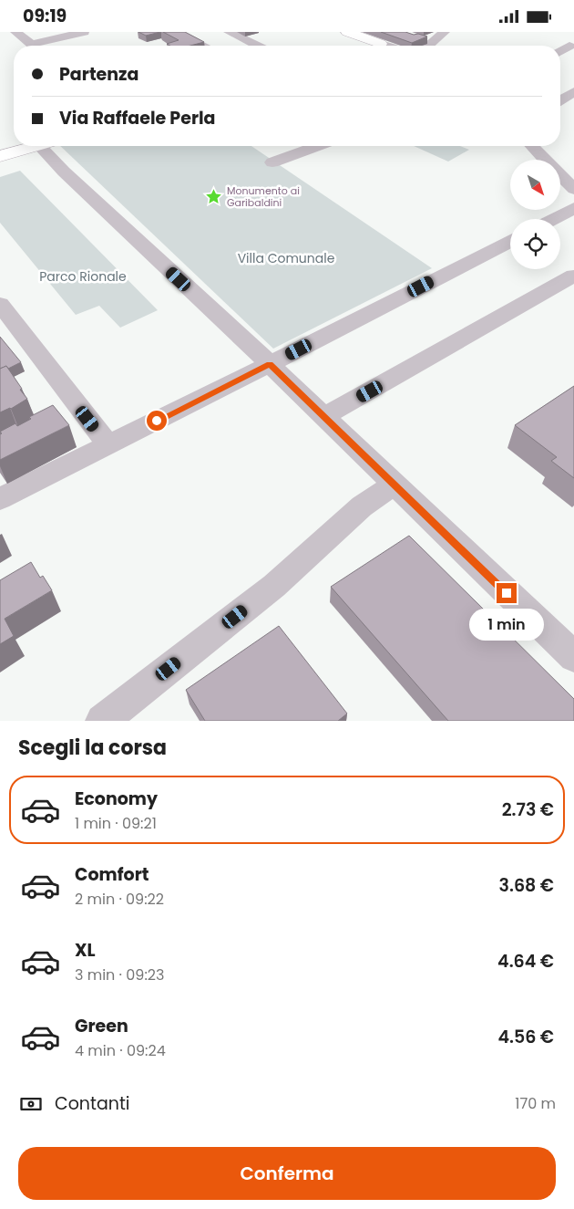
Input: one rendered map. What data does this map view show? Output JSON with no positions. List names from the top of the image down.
{
  "parks": ["Villa Comunale", "Parco Rionale"],
  "places": {
    "place": ["Monumento ai Garibaldini"]
  },
  "north": "bottom right",
  "page": {
    "status": "09:19",
    "banner": ["Partenza", "Via Raffaele Perla"],
    "bubble": "1 min",
    "heading": "Scegli la corsa",
    "list": [
      {
        "name": "Economy",
        "note": "1 min · 09:21",
        "value": "2.73 €"
      },
      {
        "name": "Comfort",
        "note": "2 min · 09:22",
        "value": "3.68 €"
      },
      {
        "name": "XL",
        "note": "3 min · 09:23",
        "value": "4.64 €"
      },
      {
        "name": "Green",
        "note": "4 min · 09:24",
        "value": "4.56 €"
      }
    ],
    "pay": ["Contanti", "170 m"],
    "buttons": "Conferma"
  }
}
